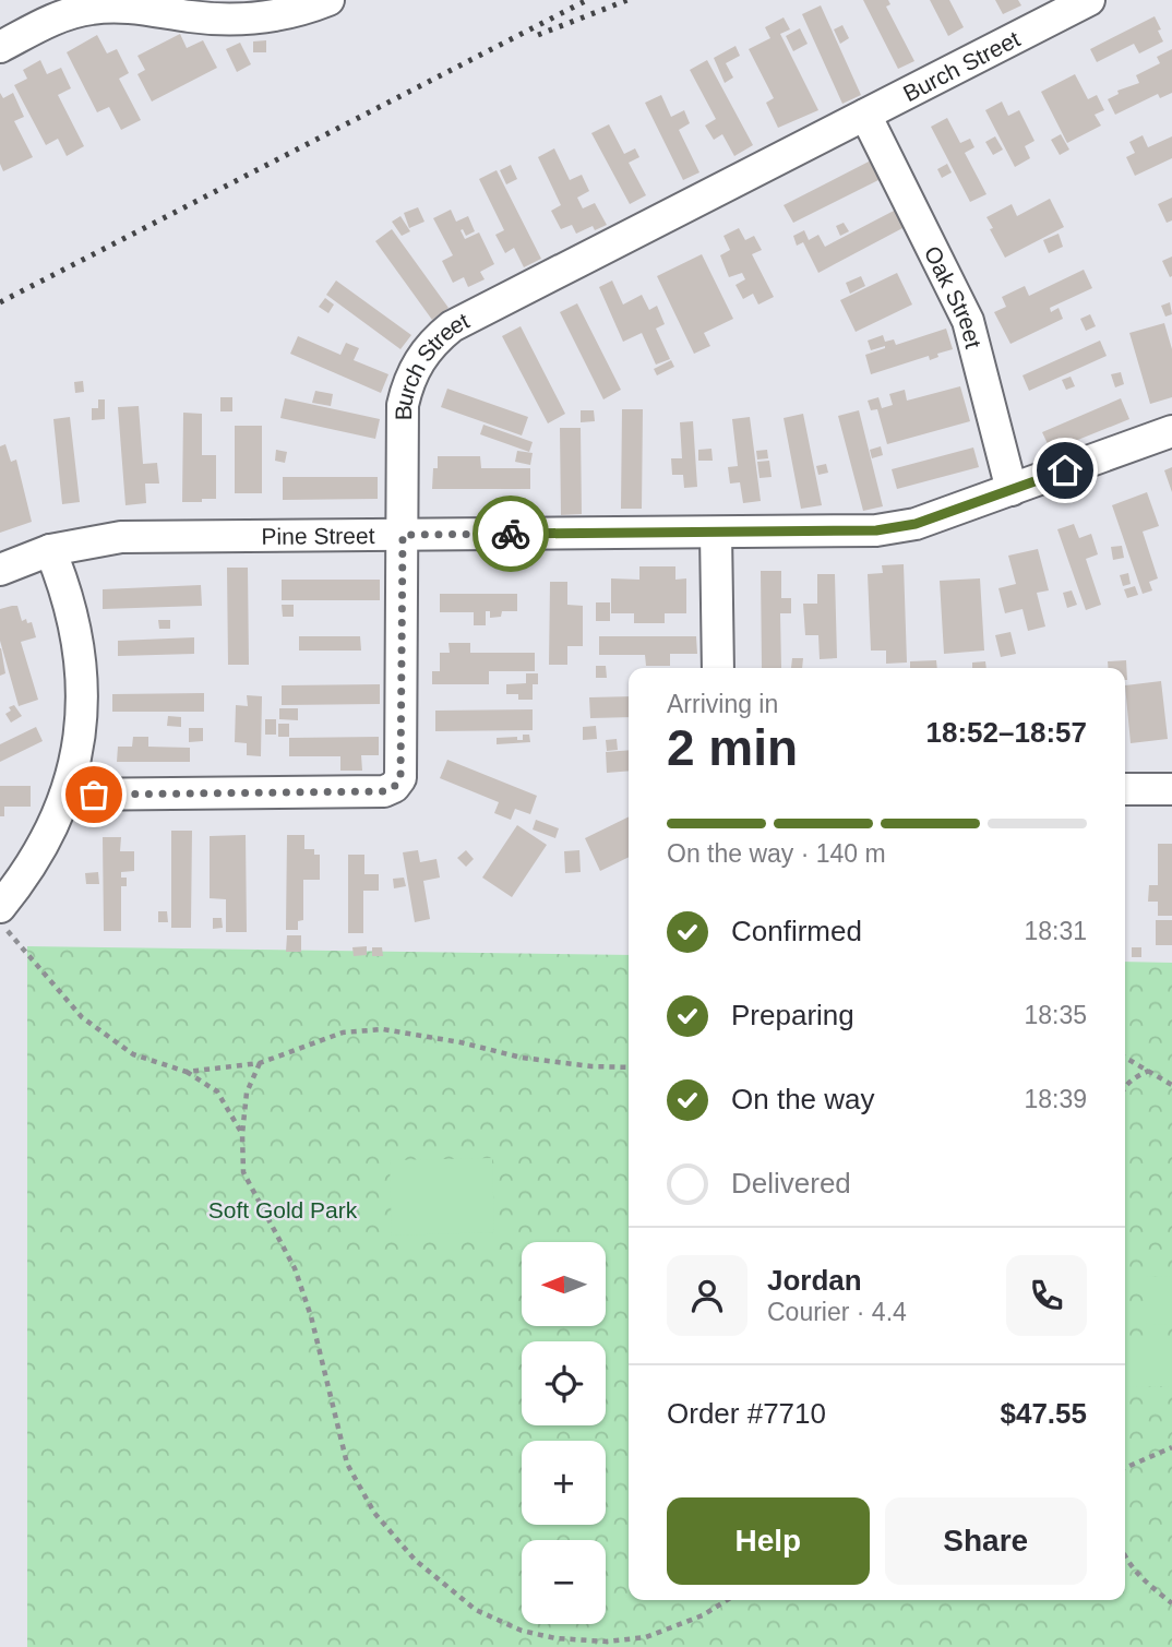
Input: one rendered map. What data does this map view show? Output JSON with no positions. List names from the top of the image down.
{
  "streets": {
    "street": ["Burch Street", "Oak Street", "Pine Street"]
  },
  "crossings": [
    ["Burch Street", "Oak Street"],
    ["Burch Street", "Pine Street"],
    ["Oak Street", "Pine Street"]
  ],
  "parks": ["Soft Gold Park"],
  "north": "left",
  "page": {
    "heading": ["2 min", "Arriving in", "18:52–18:57"],
    "panel": [
      "Jordan",
      "Courier · 4.4",
      "Order #7710",
      "$47.55"
    ],
    "bar": "On the way · 140 m",
    "list": [
      ["Confirmed", "18:31"],
      ["Preparing", "18:35"],
      ["On the way", "18:39"],
      "Delivered"
    ],
    "map_buttons": ["+", "−"],
    "buttons": ["Help", "Share"]
  }
}
